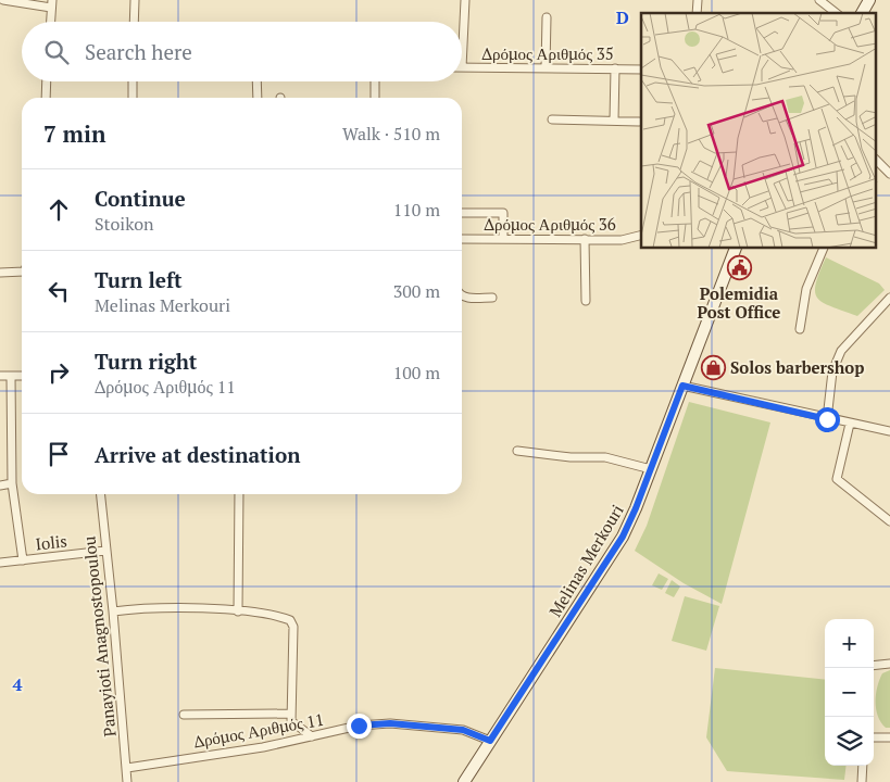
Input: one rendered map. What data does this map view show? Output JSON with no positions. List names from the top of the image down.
{
  "streets": {
    "main road": ["Melinas Merkouri"],
    "street": [
      "Δρόμος Αριθμός 35",
      "Δρόμος Αριθμός 36",
      "Iolis",
      "Panayioti Anagnostopoulou",
      "Δρόμος Αριθμός 11"
    ]
  },
  "crossings": [
    ["Iolis", "Panayioti Anagnostopoulou"],
    ["Melinas Merkouri", "Δρόμος Αριθμός 11"],
    ["Panayioti Anagnostopoulou", "Δρόμος Αριθμός 11"]
  ],
  "places": {
    "public building": ["Polemidia Post Office"],
    "shop": ["Solos barbershop"]
  },
  "page": {
    "search": "Search here",
    "heading": ["7 min", "Walk · 510 m"],
    "list": [
      ["Continue", "Stoikon", "110 m"],
      ["Turn left", "Melinas Merkouri", "300 m"],
      ["Turn right", "Δρόμος Αριθμός 11", "100 m"],
      "Arrive at destination"
    ],
    "map_buttons": ["+", "−"]
  },
  "grid": {
    "columns": ["D"],
    "rows": ["4"]
  }
}
